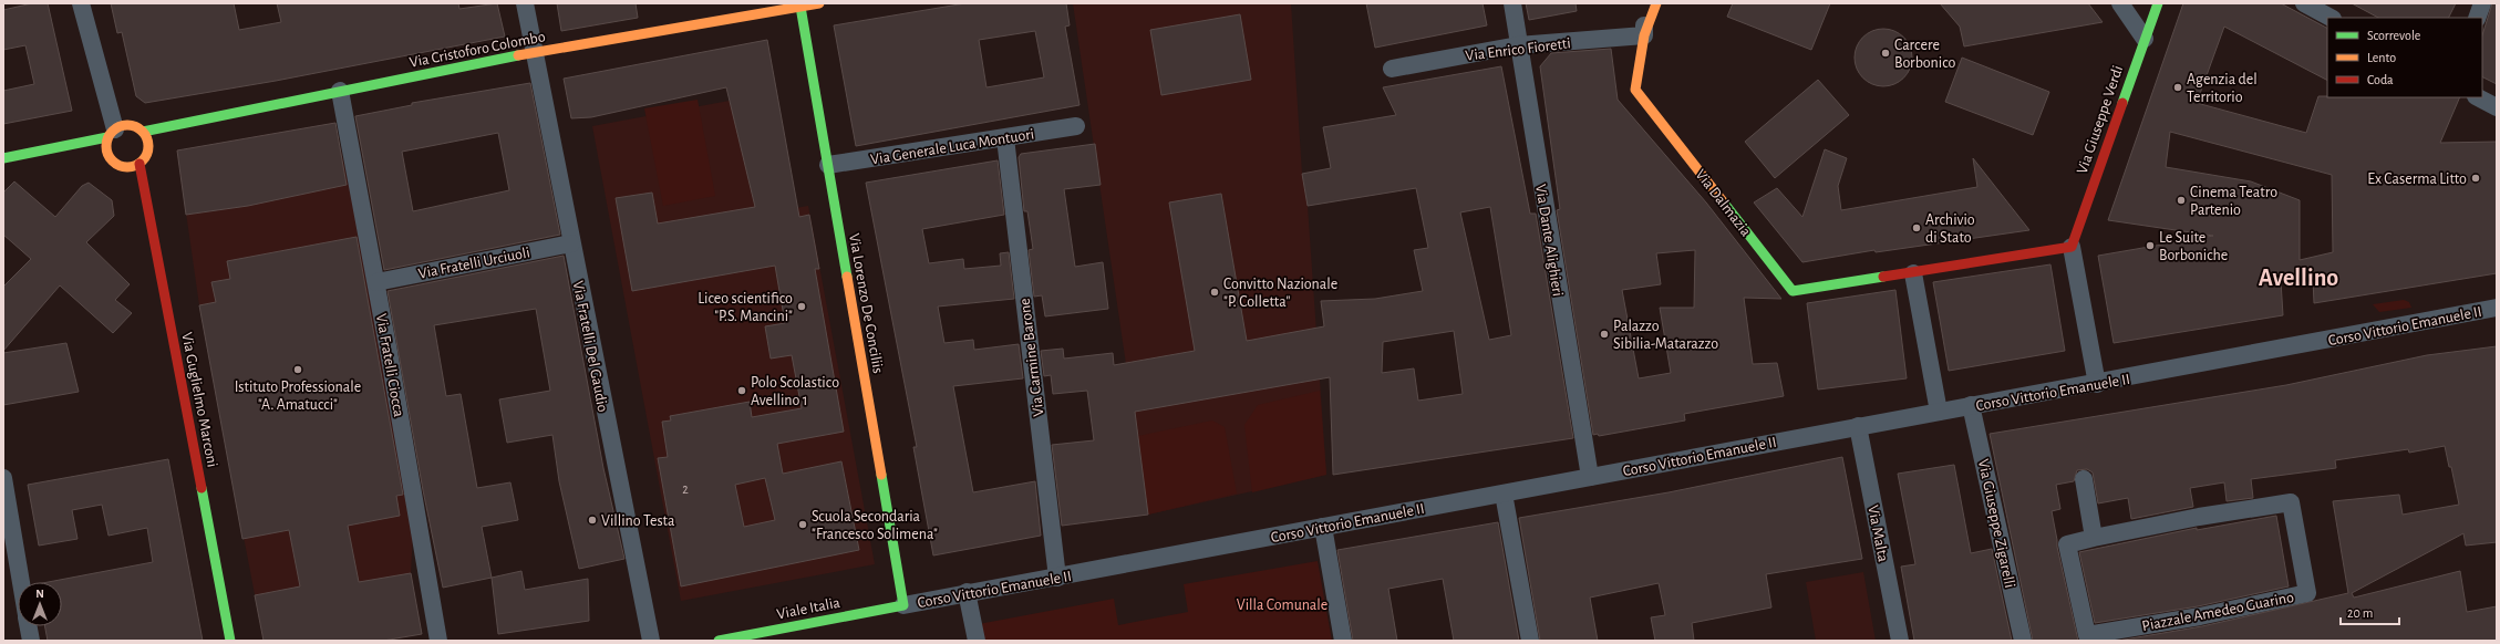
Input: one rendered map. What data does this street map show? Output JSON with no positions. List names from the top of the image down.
{
  "streets": {
    "street": [
      "Via Cristoforo Colombo",
      "Via Enrico Fioretti",
      "Via Giuseppe Verdi",
      "Via Generale Luca Montuori",
      "Via Dalmazia",
      "Via Dante Alighieri",
      "Via Fratelli Urciuoli",
      "Via Lorenzo De Conciliis",
      "Corso Vittorio Emanuele II",
      "Via Fratelli Del Gaudio",
      "Via Carmine Barone",
      "Via Fratelli Ciocca",
      "Via Guglielmo Marconi",
      "Via Giuseppe Zigarelli",
      "Via Malta",
      "Viale Italia",
      "Piazzale Amedeo Guarino"
    ]
  },
  "crossings": [
    ["Via Cristoforo Colombo", "Via Lorenzo De Conciliis"],
    ["Via Cristoforo Colombo", "Via Fratelli Del Gaudio"],
    ["Via Cristoforo Colombo", "Via Fratelli Ciocca"],
    ["Via Cristoforo Colombo", "Via Guglielmo Marconi"],
    ["Via Enrico Fioretti", "Via Dalmazia"],
    ["Via Enrico Fioretti", "Via Dante Alighieri"],
    ["Via Giuseppe Verdi", "Via Dalmazia"],
    ["Via Generale Luca Montuori", "Via Lorenzo De Conciliis"],
    ["Via Generale Luca Montuori", "Via Carmine Barone"],
    ["Via Dante Alighieri", "Corso Vittorio Emanuele II"],
    ["Via Fratelli Urciuoli", "Via Fratelli Del Gaudio"],
    ["Via Fratelli Urciuoli", "Via Fratelli Ciocca"],
    ["Via Lorenzo De Conciliis", "Corso Vittorio Emanuele II"],
    ["Via Lorenzo De Conciliis", "Viale Italia"],
    ["Corso Vittorio Emanuele II", "Via Carmine Barone"],
    ["Corso Vittorio Emanuele II", "Via Giuseppe Zigarelli"],
    ["Corso Vittorio Emanuele II", "Via Malta"],
    ["Corso Vittorio Emanuele II", "Viale Italia"]
  ],
  "districts": ["Avellino"],
  "parks": ["Villa Comunale"],
  "places": [
    "Carcere Borbonico",
    "Agenzia del Territorio",
    "Ex Caserma Litto",
    "Cinema Teatro Partenio",
    "Archivio di Stato",
    "Le Suite Borboniche",
    "Convitto Nazionale \"P. Colletta\"",
    "Liceo scientifico \"P.S. Mancini\"",
    "Palazzo Sibilia-Matarazzo",
    "Istituto Professionale \"A. Amatucci\"",
    "Polo Scolastico Avellino 1",
    "Villino Testa",
    "Scuola Secondaria \"Francesco Solimena\""
  ],
  "house_numbers": ["2"],
  "legend": ["Scorrevole", "Lento", "Coda"],
  "scale_bar": "20 m",
  "north": "top"
}
